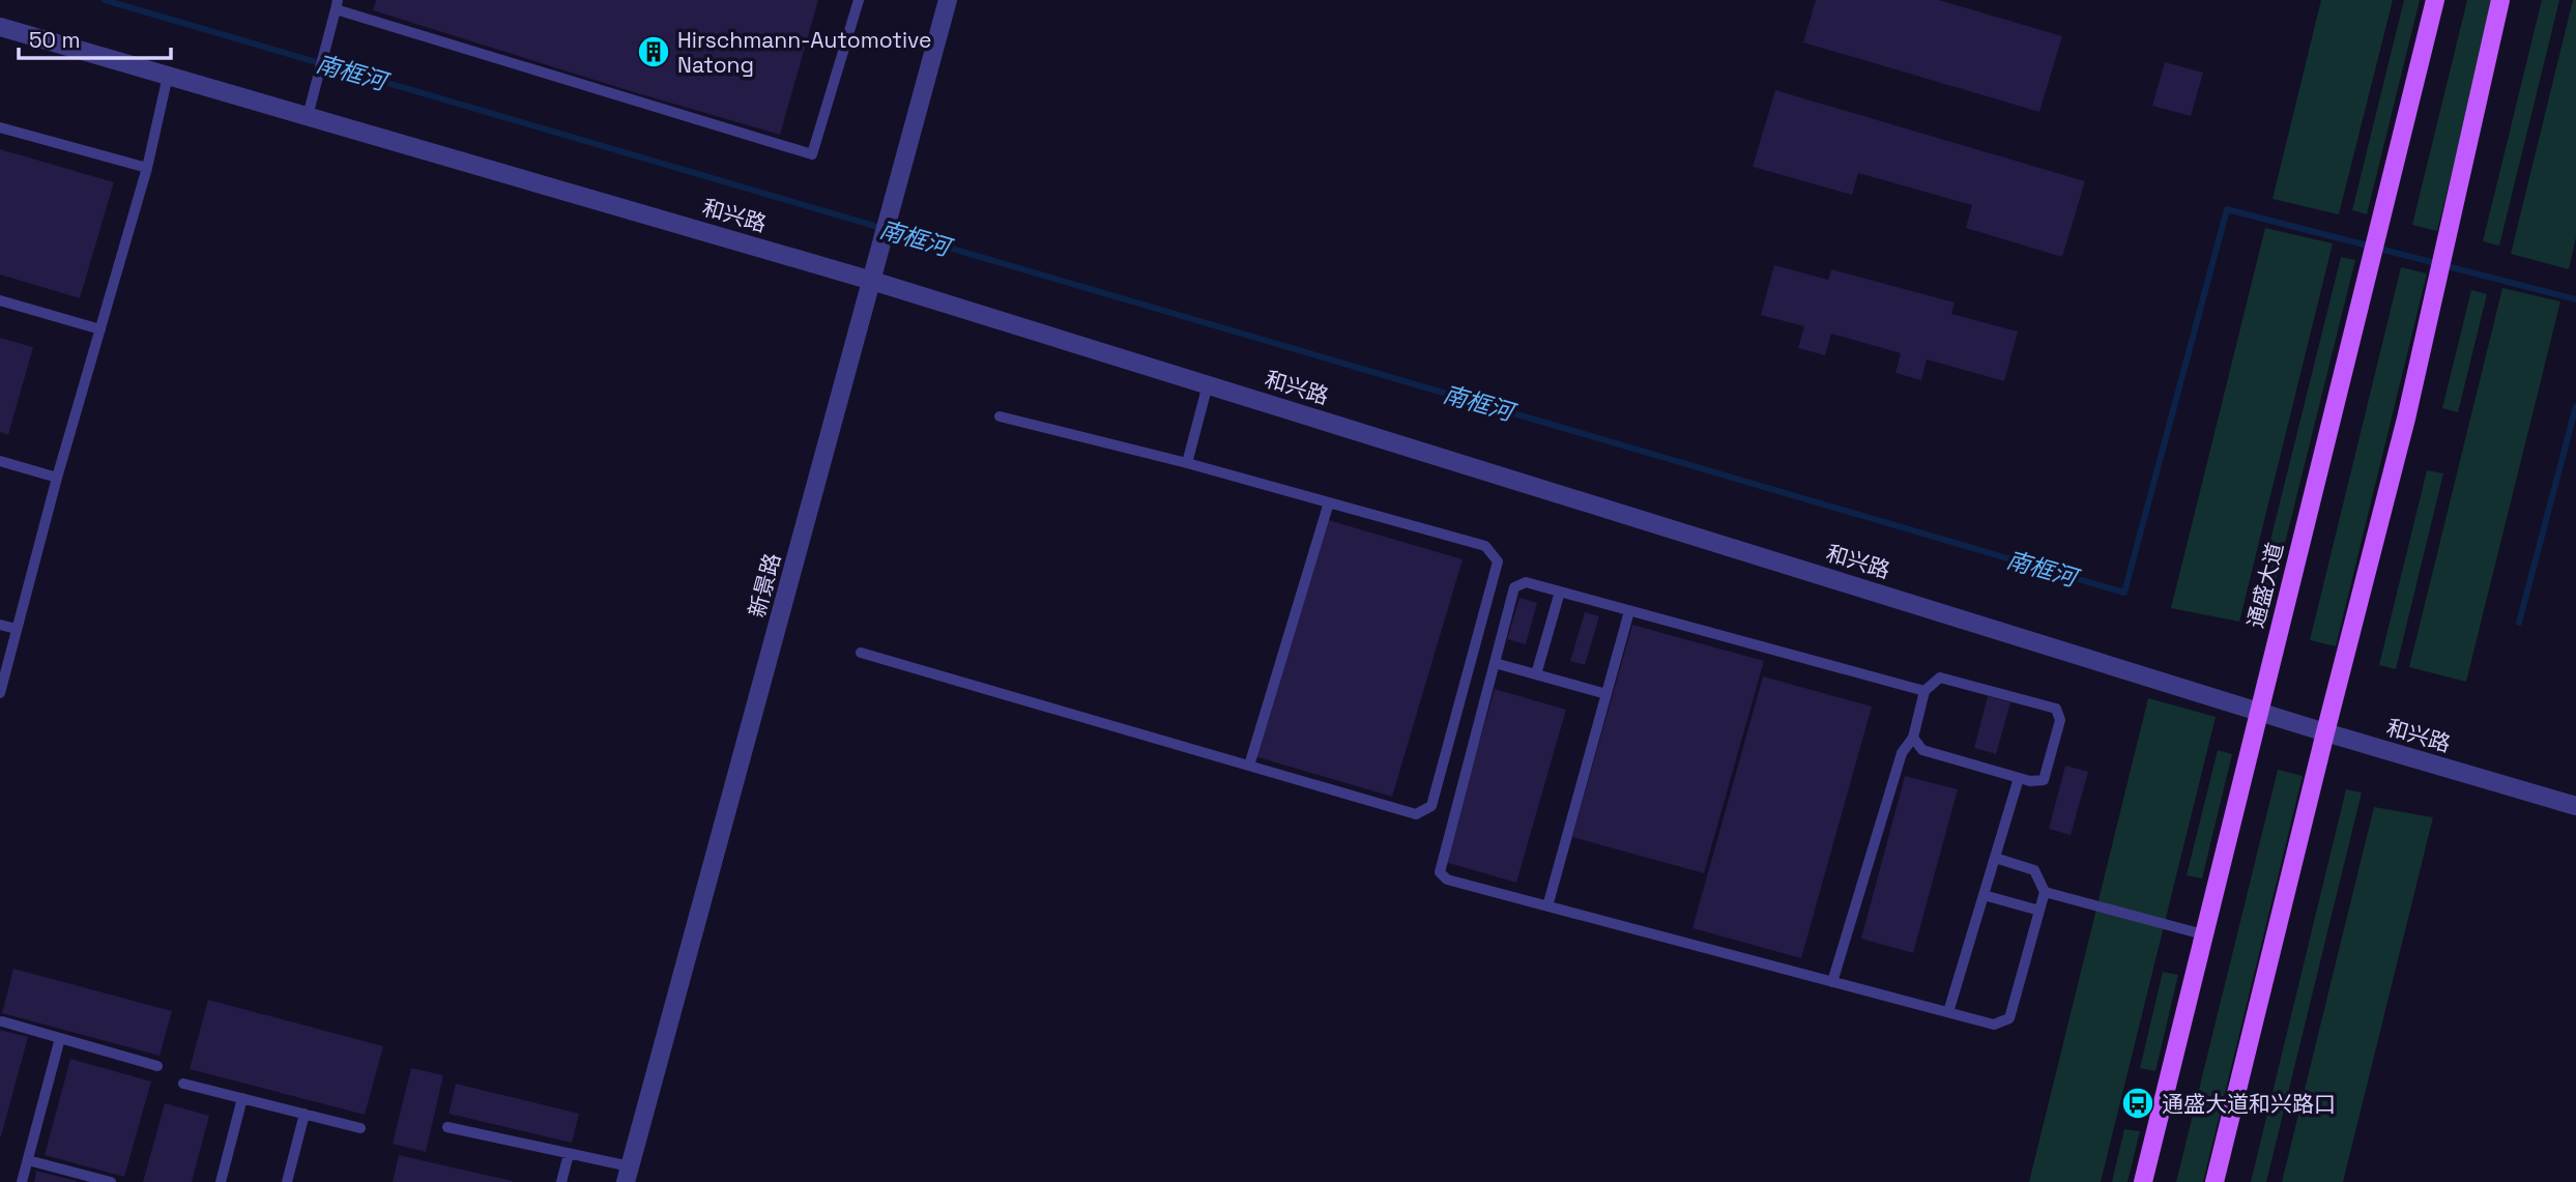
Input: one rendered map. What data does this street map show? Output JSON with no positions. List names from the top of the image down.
{
  "streets": {
    "main road": ["通盛大道"],
    "street": ["和兴路", "新景路"]
  },
  "crossings": [
    ["和兴路", "新景路"],
    ["和兴路", "通盛大道"]
  ],
  "water": ["南框河"],
  "places": {
    "building": ["Hirschmann-Automotive Natong"],
    "bus stop": ["通盛大道和兴路口"]
  },
  "scale_bar": "50 m"
}
